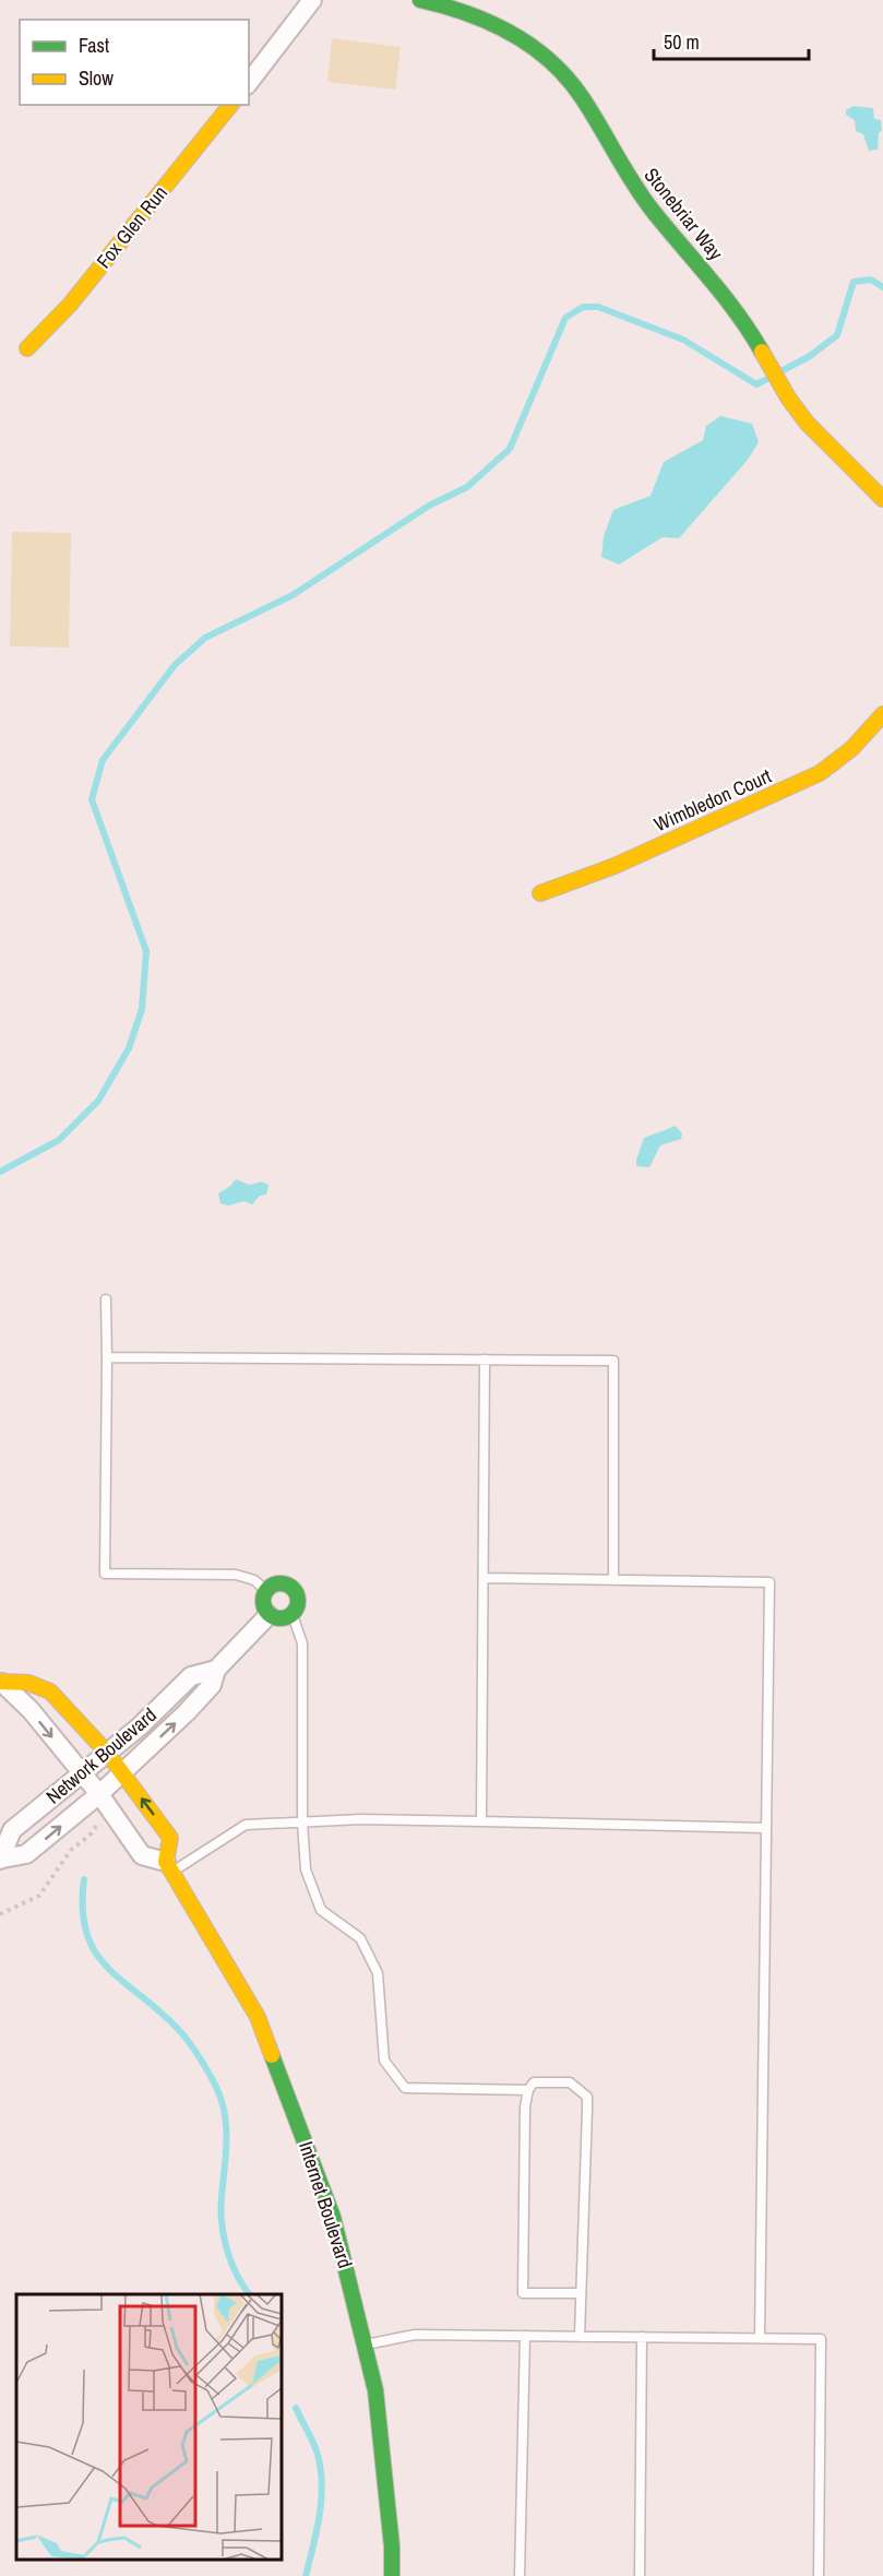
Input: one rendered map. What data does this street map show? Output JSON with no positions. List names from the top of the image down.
{
  "streets": {
    "street": [
      "Stonebriar Way",
      "Fox Glen Run",
      "Wimbledon Court",
      "Network Boulevard",
      "Internet Boulevard"
    ]
  },
  "crossings": [
    ["Network Boulevard", "Internet Boulevard"]
  ],
  "legend": ["Fast", "Slow"],
  "scale_bar": "50 m"
}
